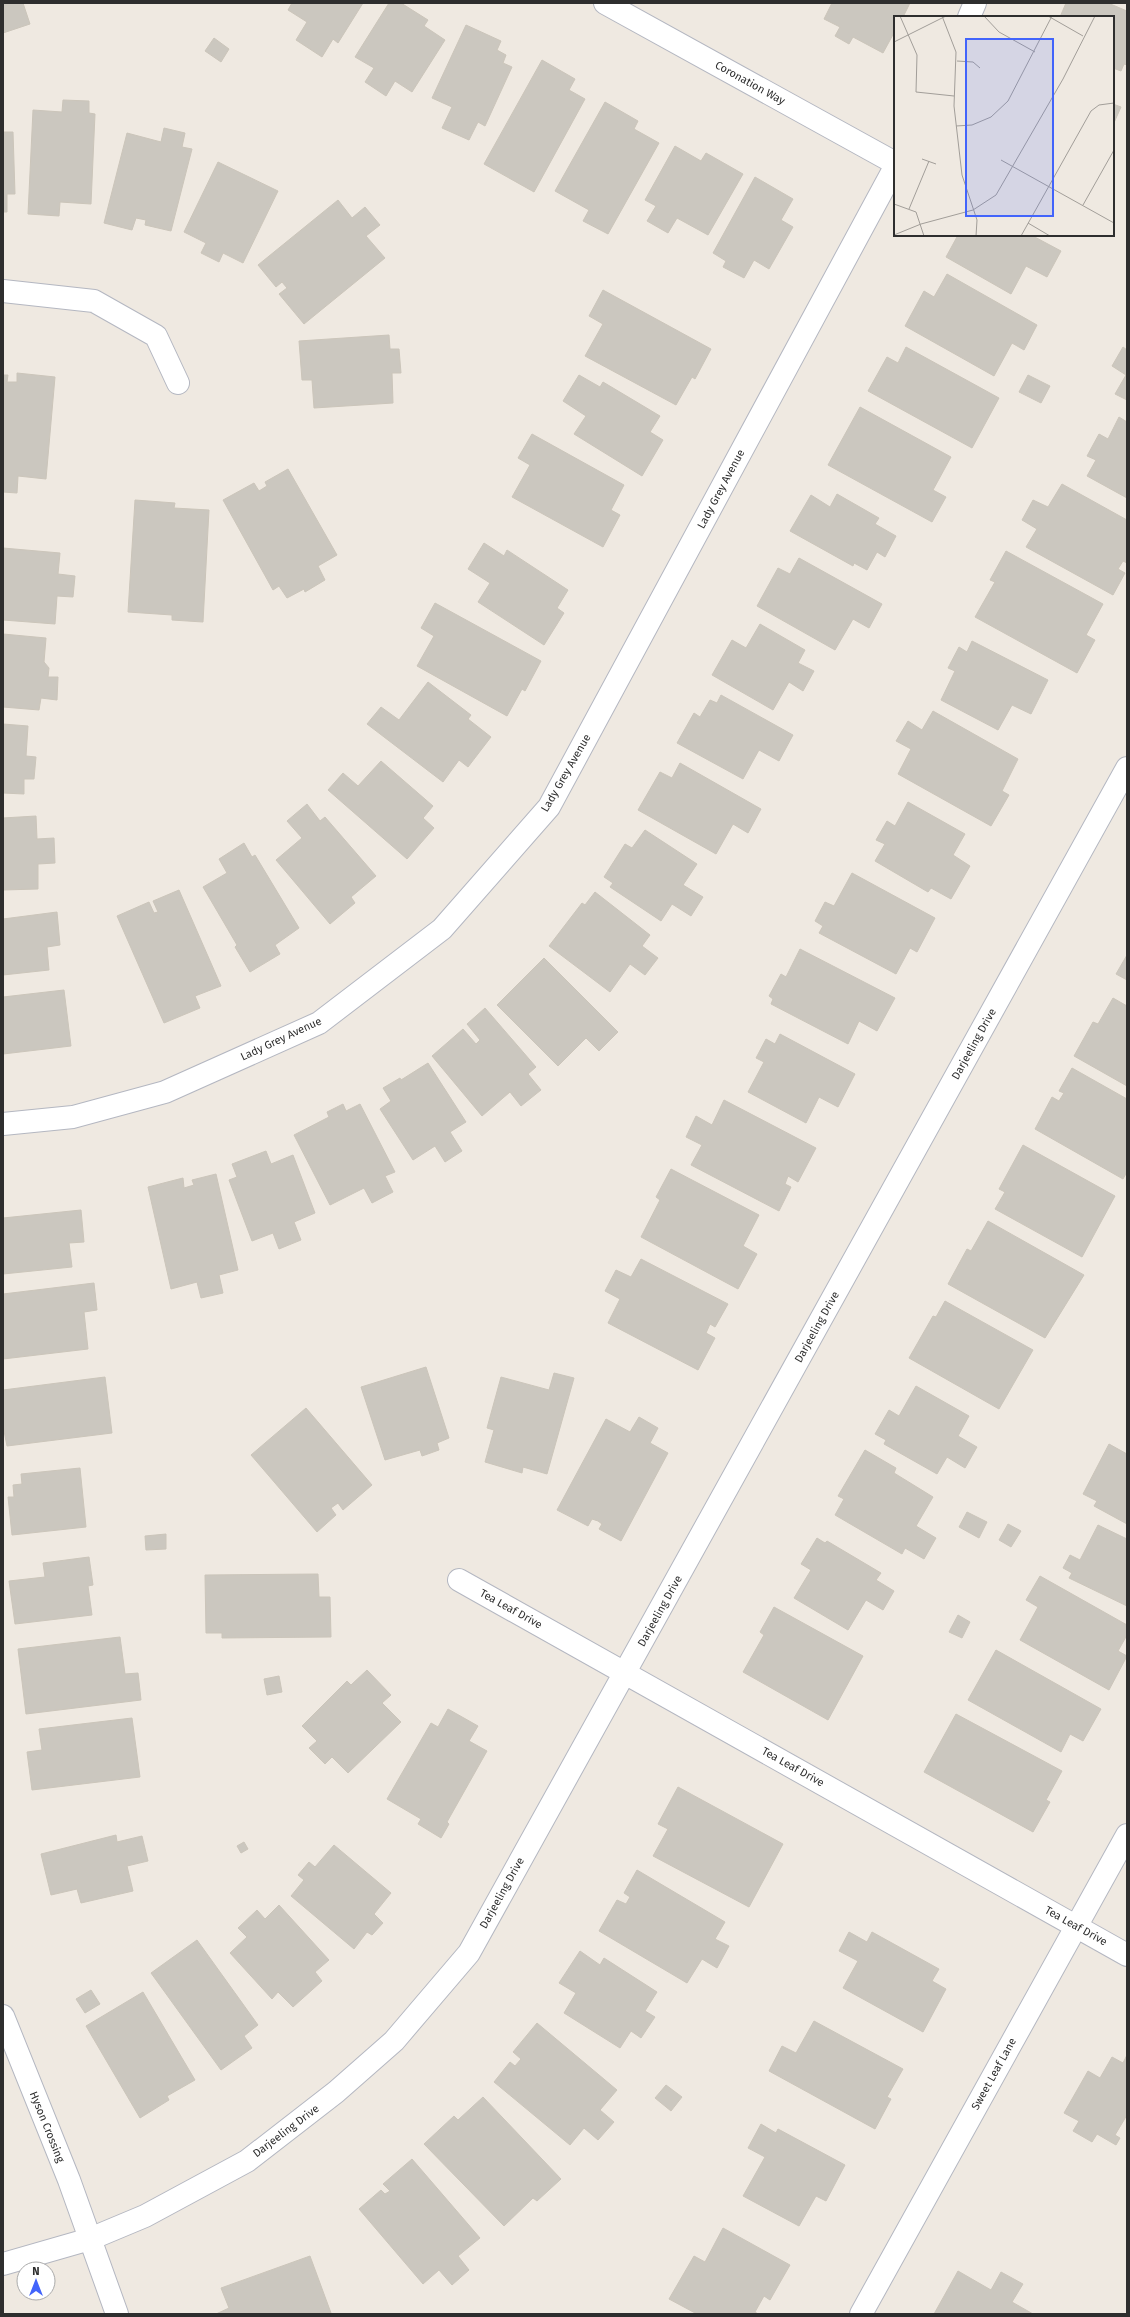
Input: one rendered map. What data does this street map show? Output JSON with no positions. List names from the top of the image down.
{
  "streets": {
    "street": [
      "Coronation Way",
      "Lady Grey Avenue",
      "Darjeeling Drive",
      "Tea Leaf Drive",
      "Sweet Leaf Lane",
      "Hyson Crossing"
    ]
  },
  "crossings": [
    ["Darjeeling Drive", "Tea Leaf Drive"],
    ["Darjeeling Drive", "Hyson Crossing"],
    ["Tea Leaf Drive", "Sweet Leaf Lane"]
  ],
  "north": "top"
}
